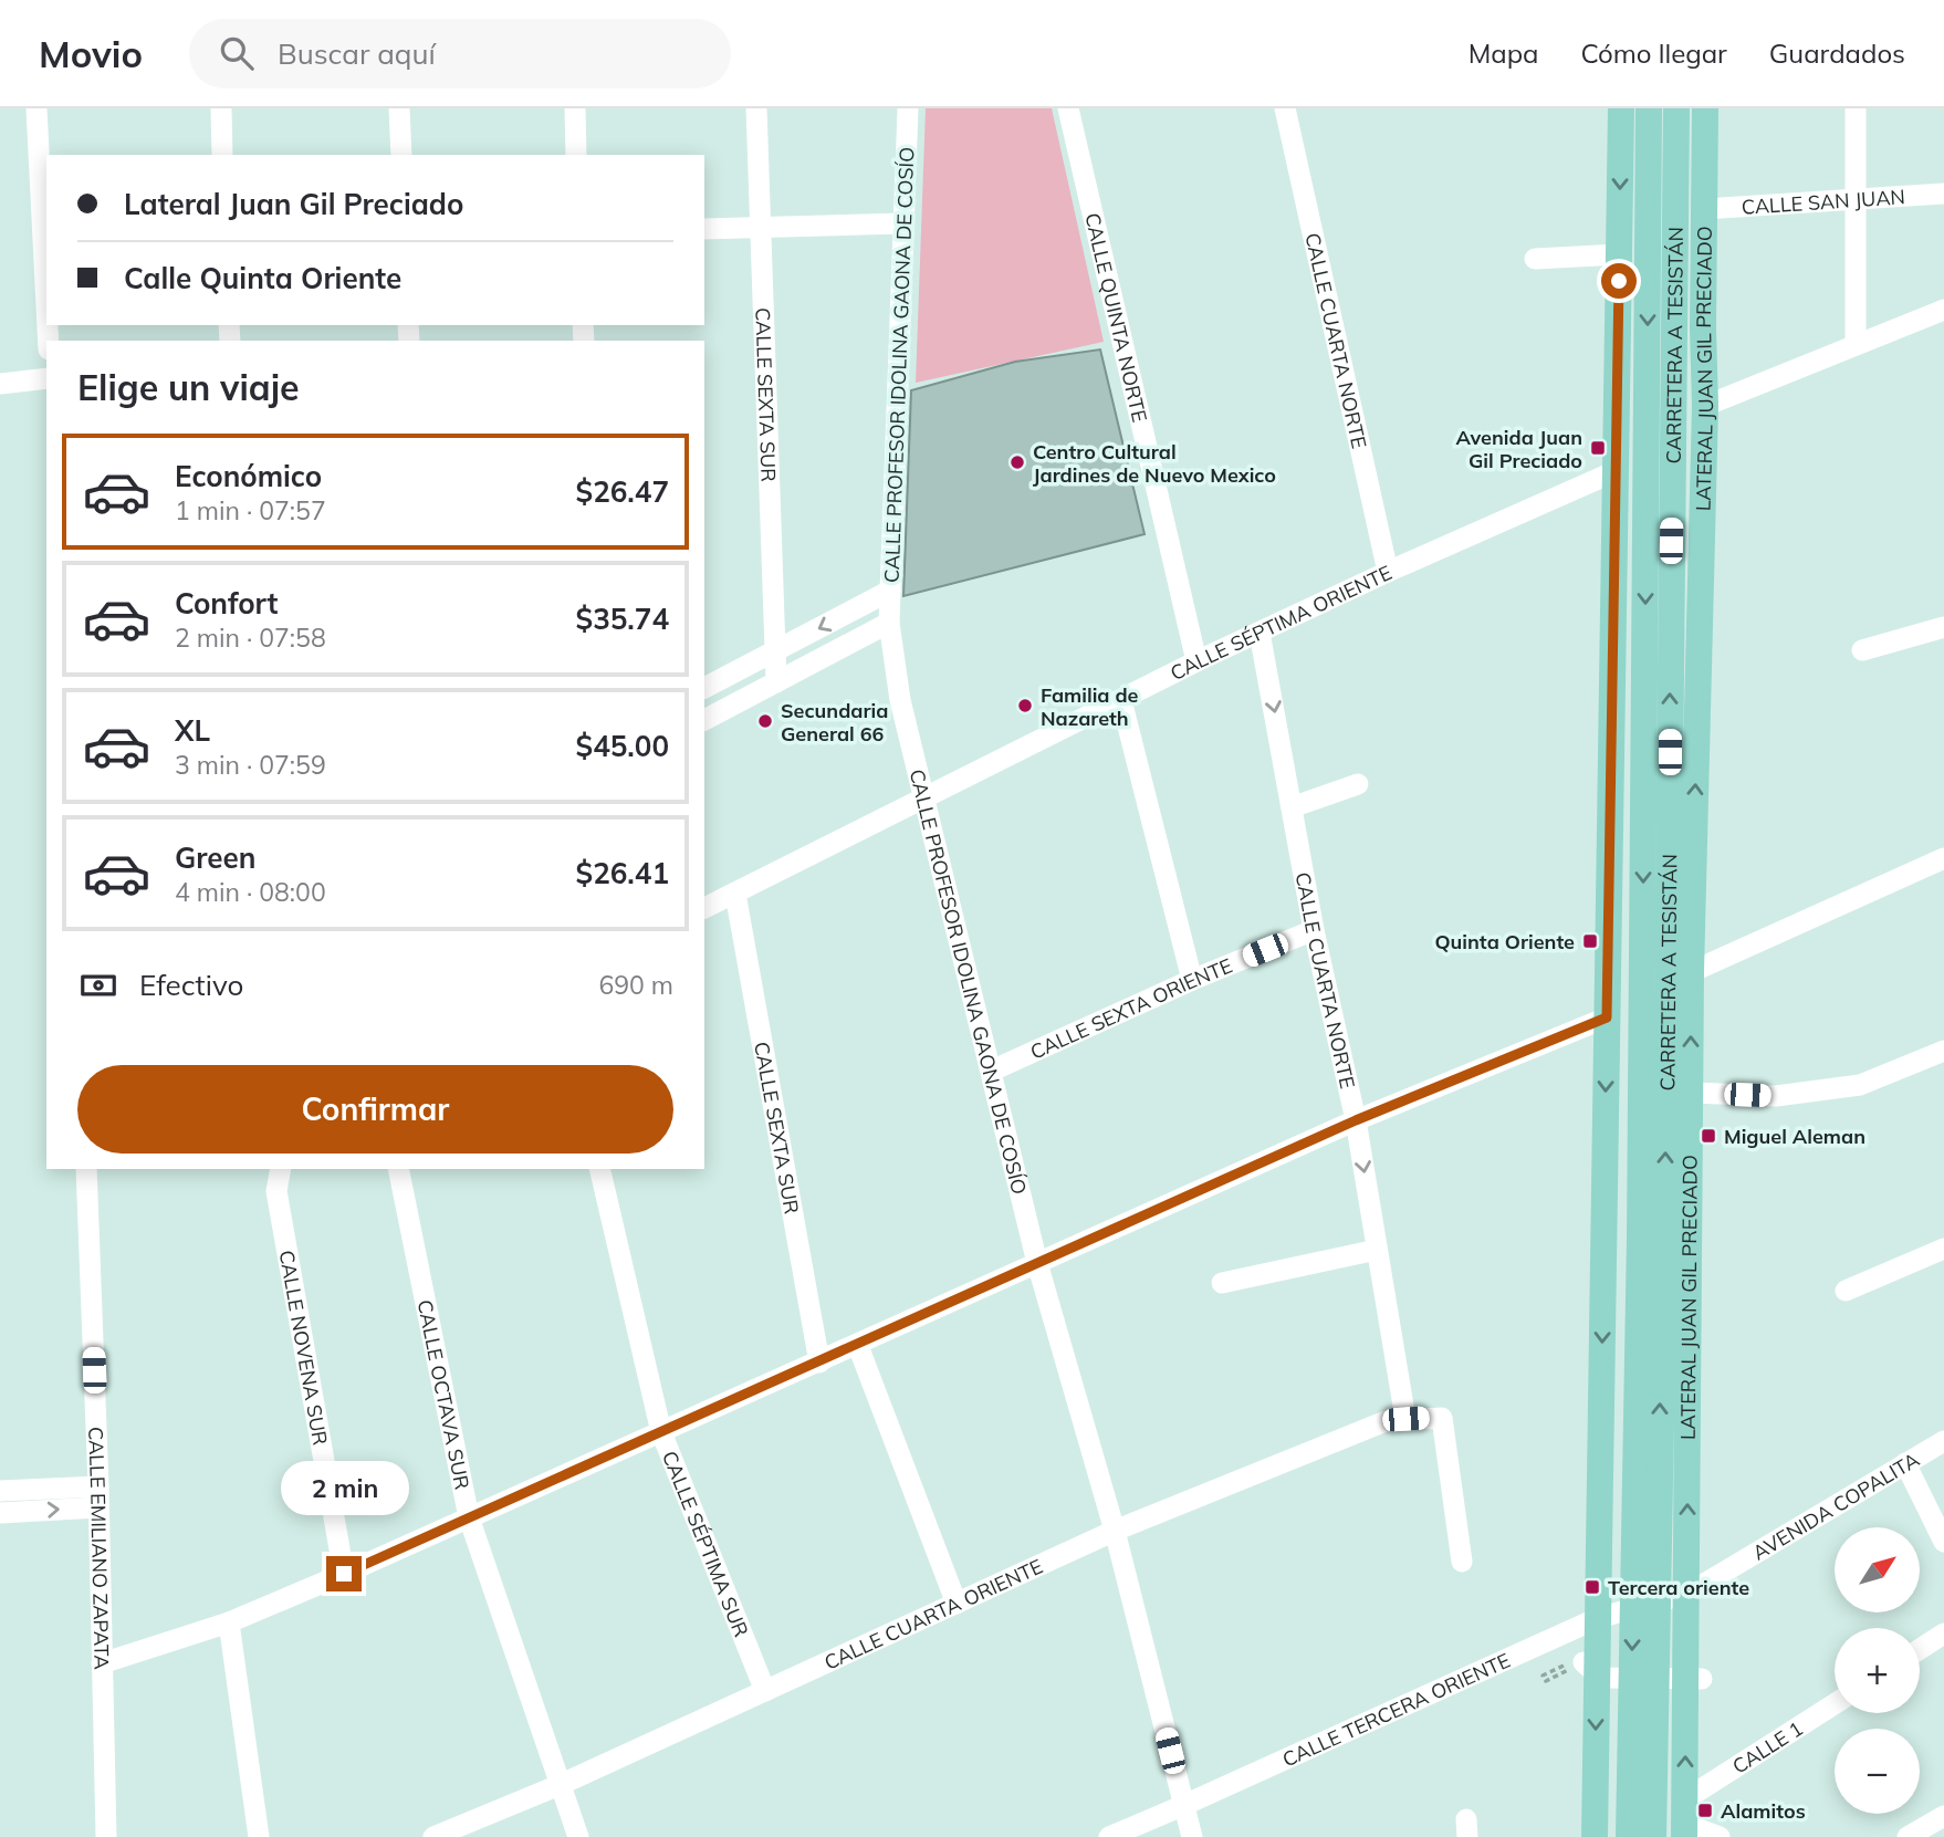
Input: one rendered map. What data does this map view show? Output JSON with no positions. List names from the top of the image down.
{
  "streets": {
    "main road": ["CARRETERA A TESISTÁN", "LATERAL JUAN GIL PRECIADO"],
    "street": [
      "CALLE SAN JUAN",
      "CALLE QUINTA NORTE",
      "CALLE CUARTA NORTE",
      "CALLE PROFESOR IDOLINA GAONA DE COSÍO",
      "CALLE SEXTA SUR",
      "CALLE SÉPTIMA ORIENTE",
      "CALLE SEXTA ORIENTE",
      "CALLE NOVENA SUR",
      "CALLE OCTAVA SUR",
      "AVENIDA COPALITA",
      "CALLE SÉPTIMA SUR",
      "CALLE EMILIANO ZAPATA",
      "CALLE CUARTA ORIENTE",
      "CALLE TERCERA ORIENTE",
      "CALLE 1"
    ]
  },
  "crossings": [
    ["CALLE SAN JUAN", "LATERAL JUAN GIL PRECIADO"],
    ["CALLE QUINTA NORTE", "CALLE SÉPTIMA ORIENTE"],
    ["CALLE CUARTA NORTE", "CALLE SÉPTIMA ORIENTE"],
    ["CALLE CUARTA NORTE", "CALLE SEXTA ORIENTE"],
    ["CALLE CUARTA NORTE", "CALLE CUARTA ORIENTE"],
    ["CARRETERA A TESISTÁN", "CALLE TERCERA ORIENTE"],
    ["CALLE PROFESOR IDOLINA GAONA DE COSÍO", "CALLE SÉPTIMA ORIENTE"],
    ["CALLE PROFESOR IDOLINA GAONA DE COSÍO", "CALLE SEXTA ORIENTE"],
    ["CALLE PROFESOR IDOLINA GAONA DE COSÍO", "CALLE CUARTA ORIENTE"],
    ["CALLE PROFESOR IDOLINA GAONA DE COSÍO", "CALLE TERCERA ORIENTE"],
    ["LATERAL JUAN GIL PRECIADO", "AVENIDA COPALITA"],
    ["LATERAL JUAN GIL PRECIADO", "CALLE TERCERA ORIENTE"],
    ["LATERAL JUAN GIL PRECIADO", "CALLE 1"],
    ["CALLE SEXTA SUR", "CALLE SÉPTIMA ORIENTE"],
    ["CALLE OCTAVA SUR", "CALLE CUARTA ORIENTE"],
    ["AVENIDA COPALITA", "CALLE TERCERA ORIENTE"],
    ["CALLE SÉPTIMA SUR", "CALLE CUARTA ORIENTE"]
  ],
  "places": {
    "transit": [
      "Avenida Juan Gil Preciado",
      "Quinta Oriente",
      "Miguel Aleman",
      "Tercera oriente",
      "Alamitos"
    ],
    "other": ["Centro Cultural Jardines de Nuevo Mexico", "Familia de Nazareth", "Secundaria General 66"]
  },
  "north": "top right",
  "page": {
    "header": "Movio",
    "search": "Buscar aquí",
    "nav": ["Mapa", "Cómo llegar", "Guardados"],
    "banner": ["Lateral Juan Gil Preciado", "Calle Quinta Oriente"],
    "heading": "Elige un viaje",
    "list": [
      {
        "name": "Económico",
        "note": "1 min · 07:57",
        "value": "$26.47"
      },
      {
        "name": "Confort",
        "note": "2 min · 07:58",
        "value": "$35.74"
      },
      {
        "name": "XL",
        "note": "3 min · 07:59",
        "value": "$45.00"
      },
      {
        "name": "Green",
        "note": "4 min · 08:00",
        "value": "$26.41"
      }
    ],
    "pay": ["Efectivo", "690 m"],
    "buttons": "Confirmar",
    "bubble": "2 min",
    "map_buttons": ["+", "−"]
  }
}
